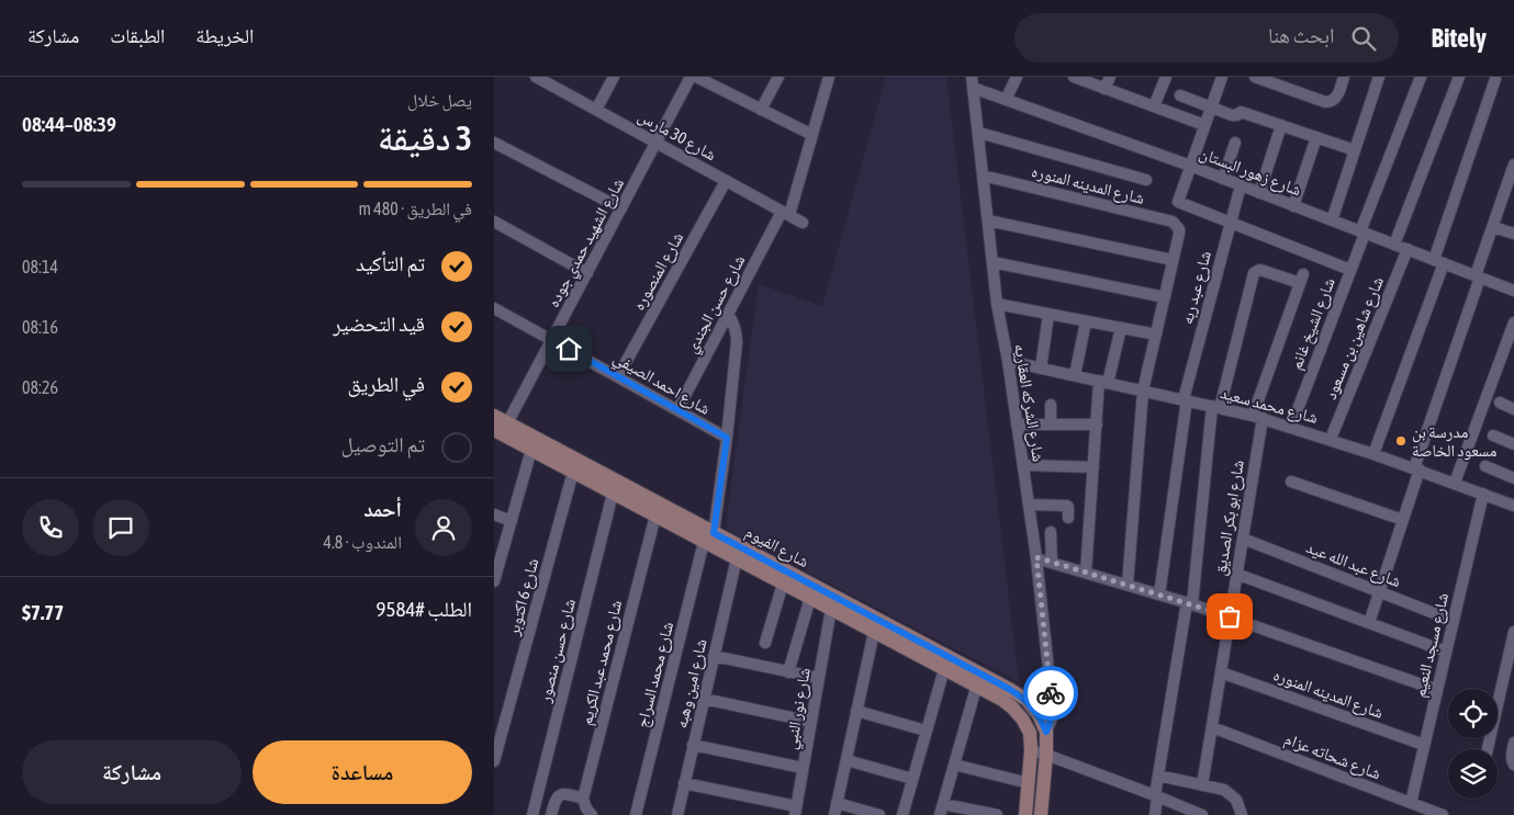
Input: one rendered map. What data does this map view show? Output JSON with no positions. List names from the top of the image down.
{
  "streets": {
    "street": [
      "شارع 30 مارس",
      "شارع زهور البستان",
      "شارع المدينه المنوره",
      "شارع الشهيد حمدي جوده",
      "شارع المنصوره",
      "شارع عبد ربه",
      "شارع حسن الجندي",
      "شارع الشيخ غانم",
      "شارع شاهين بن مسعود",
      "شارع احمد الصيفي",
      "شارع الشركه العقاريه",
      "شارع محمد سعيد",
      "شارع ابو بكر الصديق",
      "شارع الفيوم",
      "شارع عبد الله عيد",
      "شارع 6 اكتوبر",
      "شارع مسجد النعيم",
      "شارع حسن منصور",
      "شارع محمد عبد الكريم",
      "شارع محمد السراج",
      "شارع امين وهبه",
      "شارع نور النبي",
      "شارع شحاته عزام"
    ]
  },
  "crossings": [
    ["شارع 30 مارس", "شارع الشهيد حمدي جوده"],
    ["شارع 30 مارس", "شارع المنصوره"],
    ["شارع 30 مارس", "شارع حسن الجندي"],
    ["شارع زهور البستان", "شارع عبد ربه"],
    ["شارع زهور البستان", "شارع الشيخ غانم"],
    ["شارع زهور البستان", "شارع شاهين بن مسعود"],
    ["شارع زهور البستان", "شارع الشركه العقاريه"],
    ["شارع المدينه المنوره", "شارع الشركه العقاريه"],
    ["شارع المدينه المنوره", "شارع ابو بكر الصديق"],
    ["شارع المدينه المنوره", "شارع مسجد النعيم"],
    ["شارع الشهيد حمدي جوده", "شارع احمد الصيفي"],
    ["شارع الشهيد حمدي جوده", "شارع الفيوم"],
    ["شارع المنصوره", "شارع احمد الصيفي"],
    ["شارع عبد ربه", "شارع محمد سعيد"],
    ["شارع حسن الجندي", "شارع احمد الصيفي"],
    ["شارع حسن الجندي", "شارع محمد السراج"],
    ["شارع الشيخ غانم", "شارع محمد سعيد"],
    ["شارع شاهين بن مسعود", "شارع محمد سعيد"],
    ["شارع احمد الصيفي", "شارع محمد السراج"],
    ["شارع الشركه العقاريه", "شارع محمد سعيد"],
    ["شارع الشركه العقاريه", "شارع الفيوم"],
    ["شارع محمد سعيد", "شارع ابو بكر الصديق"],
    ["شارع محمد سعيد", "شارع مسجد النعيم"],
    ["شارع ابو بكر الصديق", "شارع عبد الله عيد"],
    ["شارع ابو بكر الصديق", "شارع شحاته عزام"],
    ["شارع الفيوم", "شارع 6 اكتوبر"],
    ["شارع الفيوم", "شارع حسن منصور"],
    ["شارع الفيوم", "شارع محمد عبد الكريم"],
    ["شارع الفيوم", "شارع محمد السراج"],
    ["شارع الفيوم", "شارع امين وهبه"],
    ["شارع الفيوم", "شارع نور النبي"],
    ["شارع عبد الله عيد", "شارع مسجد النعيم"],
    ["شارع مسجد النعيم", "شارع شحاته عزام"]
  ],
  "places": ["مدرسة بن مسعود الخاصة"],
  "page": {
    "header": "Bitely",
    "search": "ابحث هنا",
    "nav": ["الخريطة", "الطبقات", "مشاركة"],
    "heading": ["3 دقيقة", "يصل خلال", "08:39–08:44"],
    "panel": [
      "أحمد",
      "المندوب · 4.8",
      "الطلب #9584",
      "$7.77"
    ],
    "bar": "في الطريق · 480 m",
    "list": [
      ["تم التأكيد", "08:14"],
      ["قيد التحضير", "08:16"],
      ["في الطريق", "08:26"],
      "تم التوصيل"
    ],
    "buttons": ["مساعدة", "مشاركة"]
  }
}
